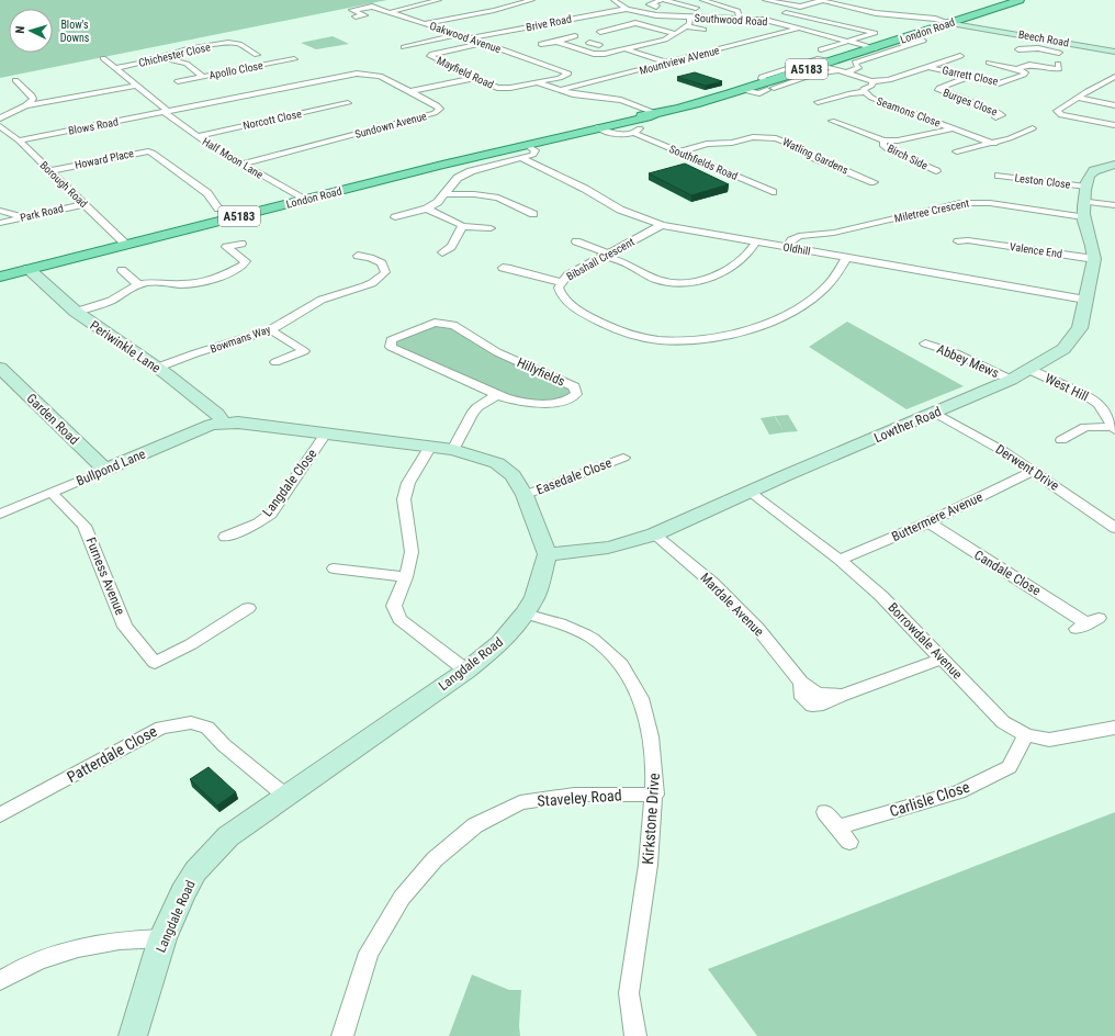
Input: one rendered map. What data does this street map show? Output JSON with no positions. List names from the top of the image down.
{
  "streets": {
    "main road": ["London Road", "A5183"],
    "street": [
      "Southwood Road",
      "Brive Road",
      "Oakwood Avenue",
      "Beech Road",
      "Chichester Close",
      "Mountview AVenue",
      "Apollo Close",
      "Mayfield Road",
      "Garrett Close",
      "Burges Close",
      "Seamons Close",
      "Norcott Close",
      "Sundown Avenue",
      "Blows Road",
      "Watling Gardens",
      "Birch Side",
      "Half Moon Lane",
      "Howard Place",
      "Southfields Road",
      "Leston Close",
      "Borough Road",
      "Miletree Crescent",
      "Park Road",
      "Oldhill",
      "Valence End",
      "Bibshall Crescent",
      "Bowmans Way",
      "Periwinkle Lane",
      "Abbey Mews",
      "Hillyfields",
      "West Hill",
      "Garden Road",
      "Lowther Road",
      "Bullpond Lane",
      "Derwent Drive",
      "Easedale Close",
      "Langdale Close",
      "Buttermere Avenue",
      "Candale Close",
      "Furness Avenue",
      "Mardale Avenue",
      "Borrowdale Avenue",
      "Langdale Road",
      "Patterdale Close",
      "Staveley Road",
      "Carlisle Close",
      "Kirkstone Drive"
    ]
  },
  "crossings": [
    ["Southwood Road", "Brive Road"],
    ["Southwood Road", "London Road"],
    ["Southwood Road", "Mountview AVenue"],
    ["Brive Road", "Oakwood Avenue"],
    ["London Road", "Beech Road"],
    ["London Road", "Mayfield Road"],
    ["London Road", "Seamons Close"],
    ["London Road", "Half Moon Lane"],
    ["London Road", "Borough Road"],
    ["London Road", "Periwinkle Lane"],
    ["Oakwood Avenue", "Mayfield Road"],
    ["Chichester Close", "Half Moon Lane"],
    ["Mountview AVenue", "Mayfield Road"],
    ["Garrett Close", "Burges Close"],
    ["Seamons Close", "Birch Side"],
    ["Norcott Close", "Half Moon Lane"],
    ["Sundown Avenue", "Blows Road"],
    ["Sundown Avenue", "Half Moon Lane"],
    ["Blows Road", "Half Moon Lane"],
    ["Blows Road", "Borough Road"],
    ["Watling Gardens", "Southfields Road"],
    ["Howard Place", "Borough Road"],
    ["Leston Close", "Lowther Road"],
    ["Borough Road", "Park Road"],
    ["Miletree Crescent", "Oldhill"],
    ["Miletree Crescent", "Lowther Road"],
    ["Oldhill", "Bibshall Crescent"],
    ["Oldhill", "Lowther Road"],
    ["Valence End", "Lowther Road"],
    ["Bowmans Way", "Periwinkle Lane"],
    ["Periwinkle Lane", "Bullpond Lane"],
    ["Abbey Mews", "Lowther Road"],
    ["West Hill", "Lowther Road"],
    ["Garden Road", "Bullpond Lane"],
    ["Lowther Road", "Derwent Drive"],
    ["Lowther Road", "Mardale Avenue"],
    ["Lowther Road", "Borrowdale Avenue"],
    ["Lowther Road", "Langdale Road"],
    ["Bullpond Lane", "Furness Avenue"],
    ["Derwent Drive", "Buttermere Avenue"],
    ["Buttermere Avenue", "Candale Close"],
    ["Buttermere Avenue", "Borrowdale Avenue"],
    ["Mardale Avenue", "Borrowdale Avenue"],
    ["Borrowdale Avenue", "Carlisle Close"],
    ["Langdale Road", "Patterdale Close"],
    ["Langdale Road", "Kirkstone Drive"],
    ["Staveley Road", "Kirkstone Drive"]
  ],
  "parks": ["Blow's Downs"],
  "north": "left"
}
